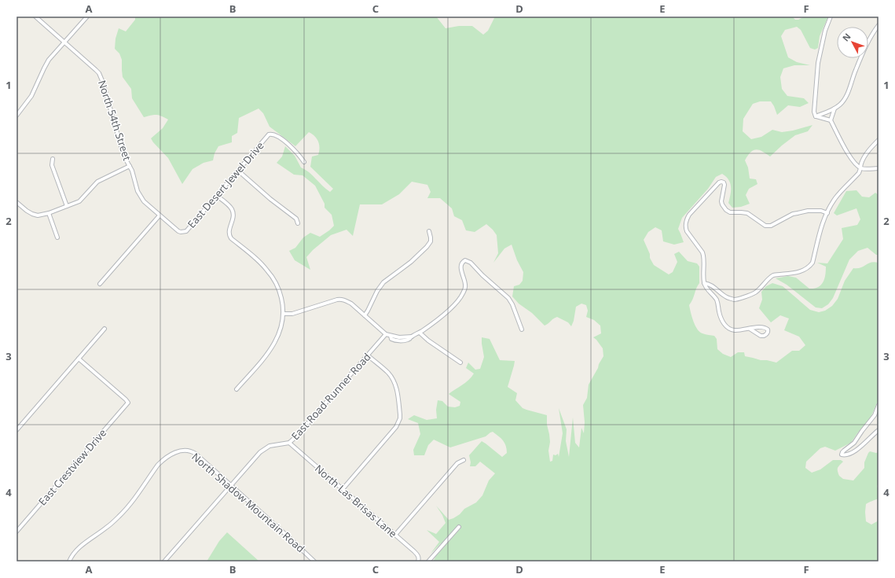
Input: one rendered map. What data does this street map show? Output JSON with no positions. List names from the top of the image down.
{
  "streets": {
    "street": [
      "North 54th Street",
      "East Desert Jewel Drive",
      "East Road Runner Road",
      "East Crestview Drive",
      "North Las Brisas Lane",
      "North Shadow Mountain Road"
    ]
  },
  "crossings": [
    ["North 54th Street", "East Desert Jewel Drive"],
    ["East Road Runner Road", "North Las Brisas Lane"],
    ["East Road Runner Road", "North Shadow Mountain Road"]
  ],
  "north": "top left",
  "grid": {
    "columns": [
      "A",
      "B",
      "C",
      "D",
      "E",
      "F"
    ],
    "rows": [
      "1",
      "2",
      "3",
      "4"
    ]
  }
}
